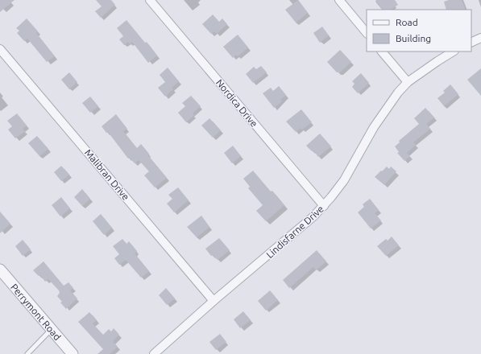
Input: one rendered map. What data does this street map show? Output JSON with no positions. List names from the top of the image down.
{
  "streets": {
    "street": [
      "Nordica Drive",
      "Malibran Drive",
      "Lindisfarne Drive",
      "Perrymont Road"
    ]
  },
  "crossings": [
    ["Nordica Drive", "Lindisfarne Drive"],
    ["Malibran Drive", "Lindisfarne Drive"]
  ],
  "legend": ["Road", "Building"]
}
